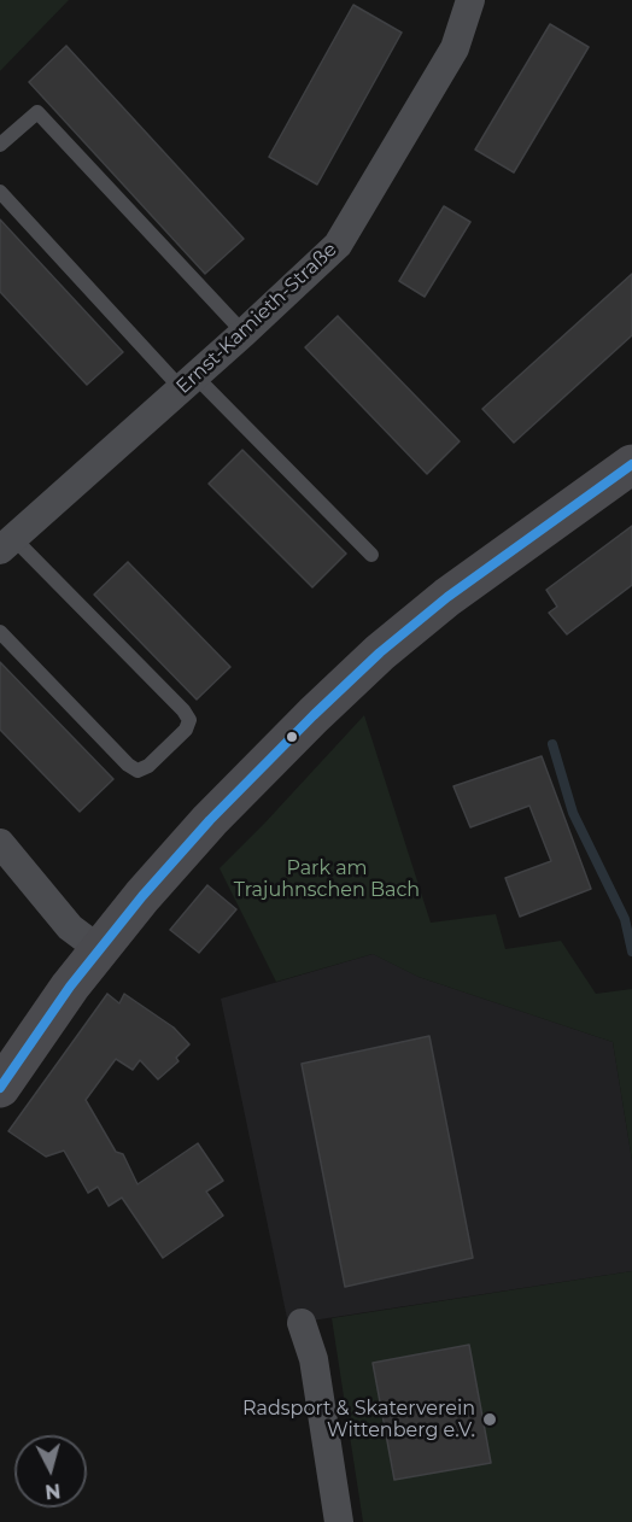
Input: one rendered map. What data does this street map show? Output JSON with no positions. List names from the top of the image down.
{
  "streets": {
    "street": ["Ernst-Kamieth-Straße"]
  },
  "parks": ["Park am Trajuhnschen Bach"],
  "places": ["Radsport & Skaterverein Wittenberg e.V."],
  "north": "bottom"
}
